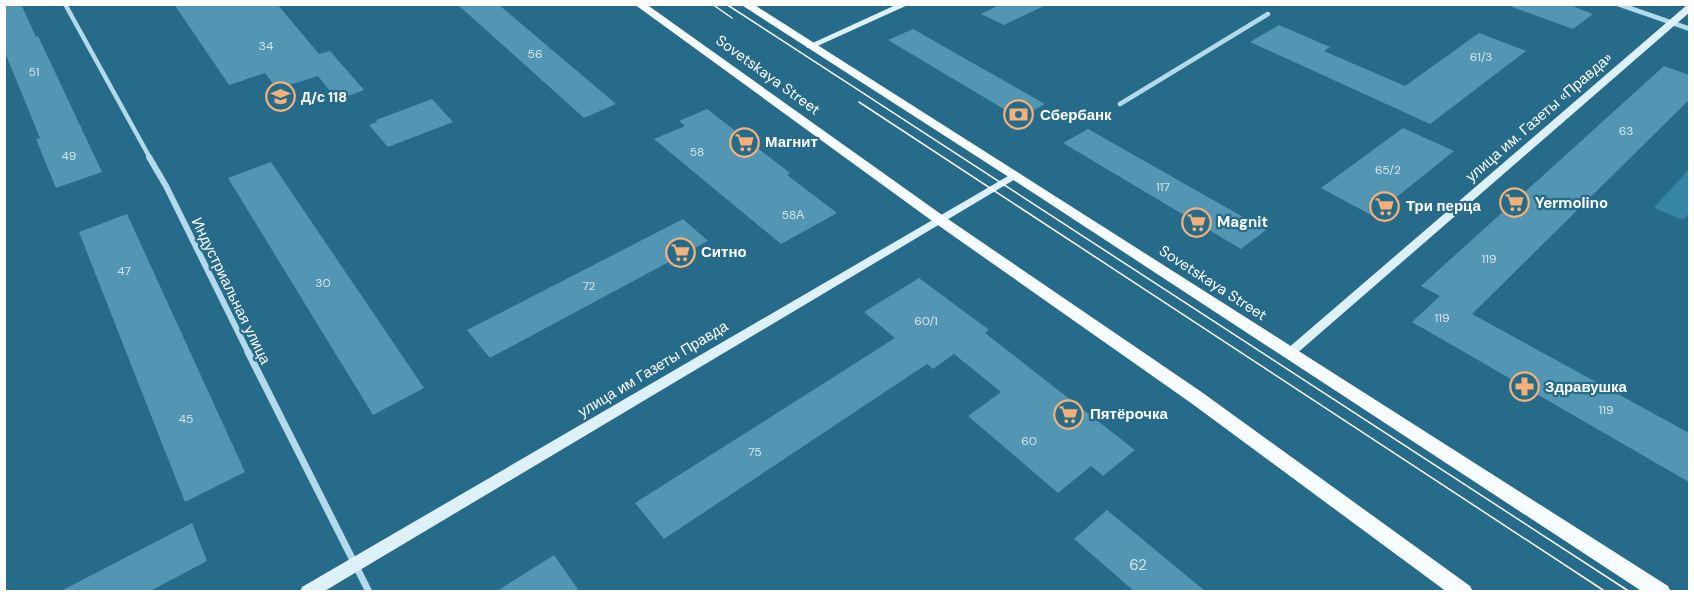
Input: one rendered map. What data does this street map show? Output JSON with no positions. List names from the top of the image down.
{
  "streets": {
    "main road": ["Sovetskaya Street"],
    "street": ["улица им. Газеты «Правда»", "Индустриальная улица", "улица им Газеты Правда"]
  },
  "crossings": [
    ["Sovetskaya Street", "улица им. Газеты «Правда»"],
    ["Sovetskaya Street", "улица им Газеты Правда"],
    ["Индустриальная улица", "улица им Газеты Правда"]
  ],
  "places": {
    "school or university": ["Д/с 118"],
    "bank": ["Сбербанк"],
    "supermarket": [
      "Магнит",
      "Yermolino",
      "Три перца",
      "Magnit",
      "Ситно",
      "Пятёрочка"
    ],
    "pharmacy": ["Здравушка"]
  },
  "house_numbers": [
    "34",
    "56",
    "61/3",
    "51",
    "63",
    "58",
    "49",
    "65/2",
    "117",
    "58А",
    "119",
    "47",
    "30",
    "72",
    "119",
    "60/1",
    "119",
    "45",
    "60",
    "75",
    "62"
  ]
}
